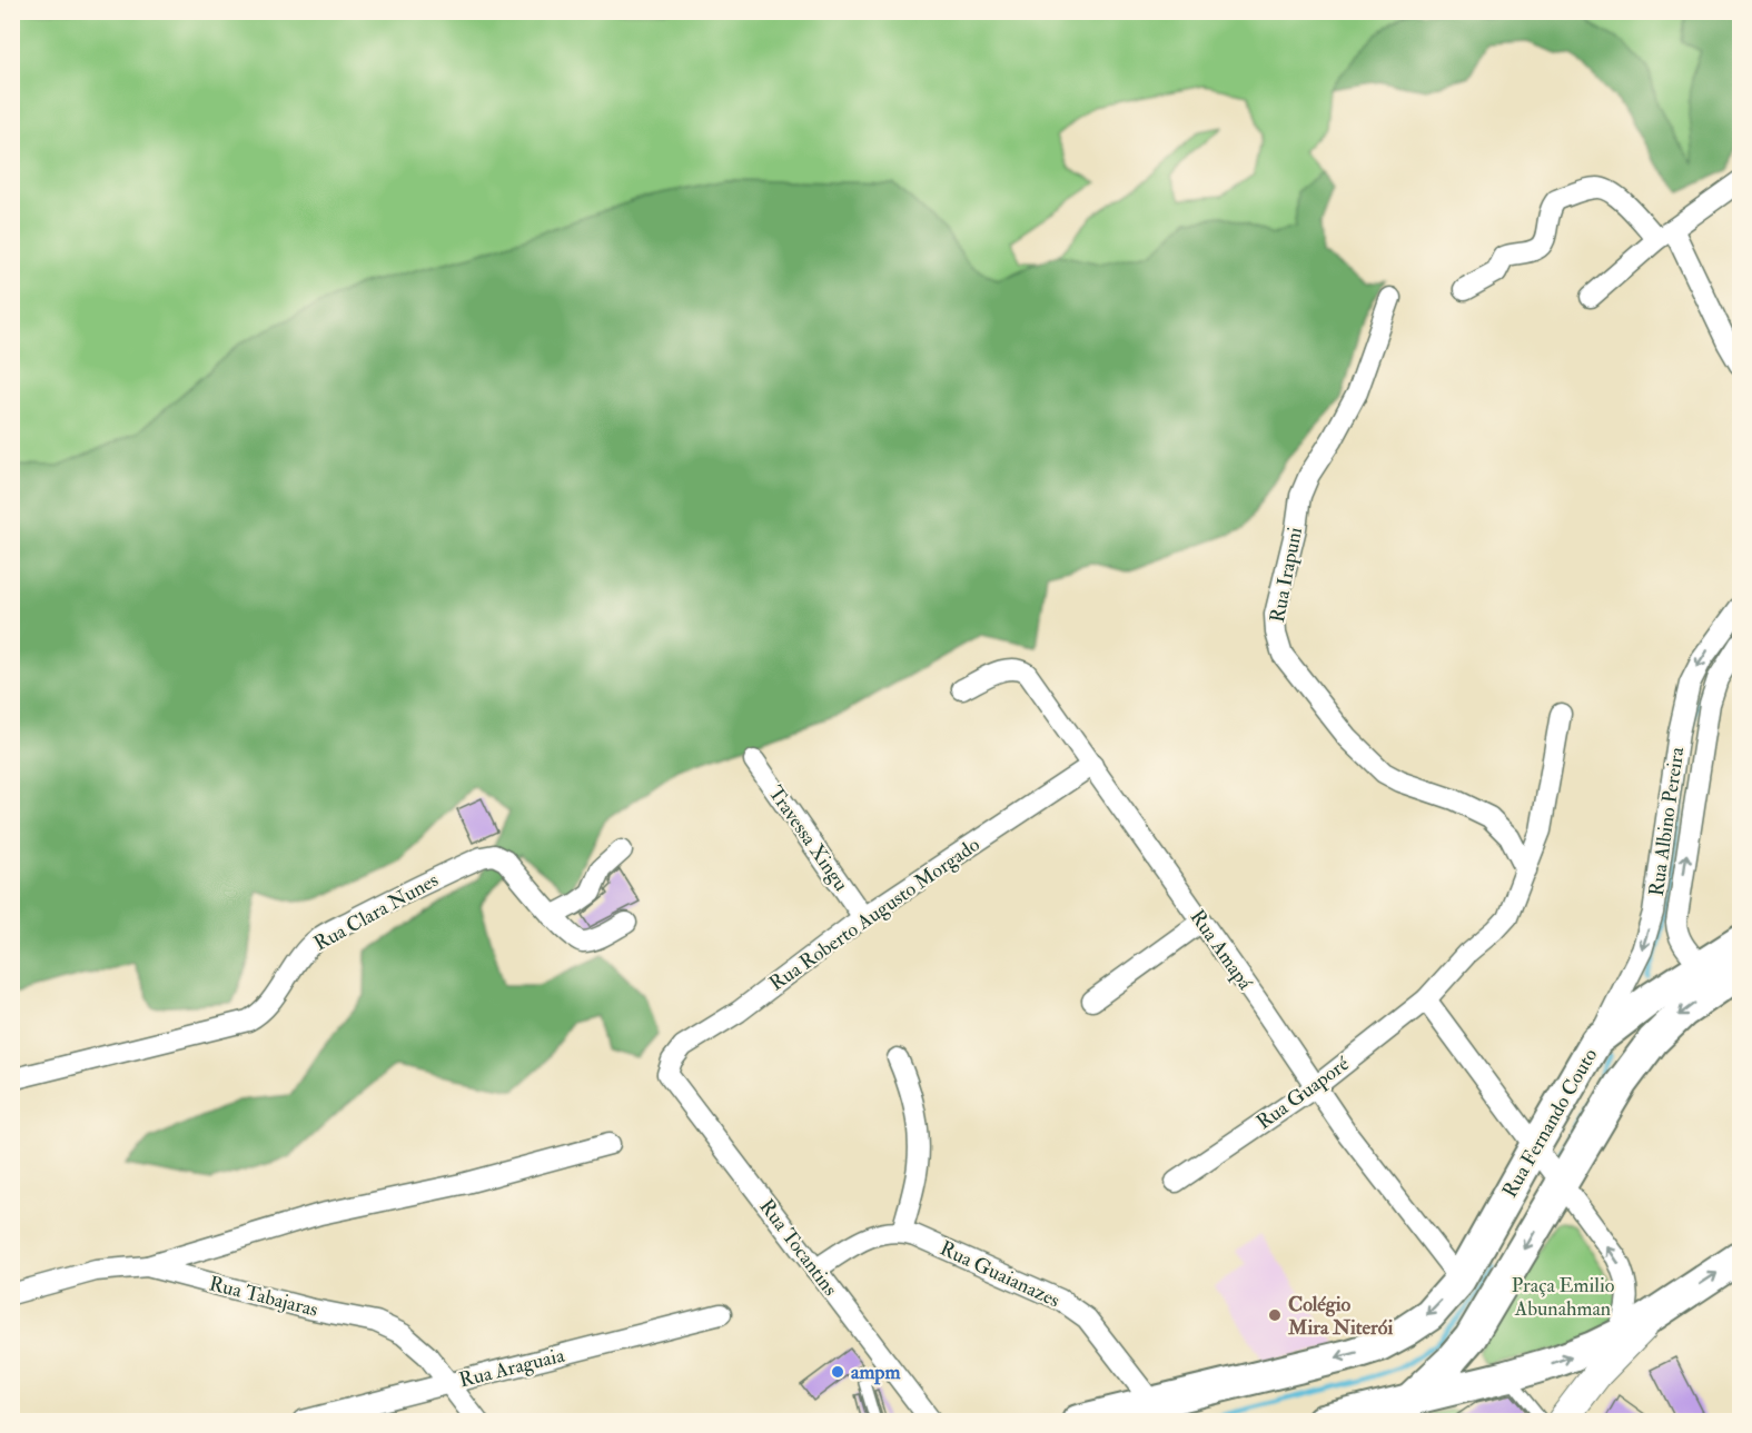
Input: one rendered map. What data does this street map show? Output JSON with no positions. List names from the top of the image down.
{
  "streets": {
    "main road": ["Rua Fernando Couto"],
    "street": [
      "Rua Irapuni",
      "Rua Albino Pereira",
      "Travessa Xingu",
      "Rua Clara Nunes",
      "Rua Roberto Augusto Morgado",
      "Rua Amapá",
      "Rua Guaporé",
      "Rua Tocantins",
      "Rua Guaianazes",
      "Rua Tabajaras",
      "Rua Araguaia"
    ]
  },
  "crossings": [
    ["Rua Irapuni", "Rua Guaporé"],
    ["Rua Albino Pereira", "Rua Fernando Couto"],
    ["Travessa Xingu", "Rua Roberto Augusto Morgado"],
    ["Rua Roberto Augusto Morgado", "Rua Amapá"],
    ["Rua Roberto Augusto Morgado", "Rua Tocantins"],
    ["Rua Amapá", "Rua Guaporé"],
    ["Rua Amapá", "Rua Fernando Couto"],
    ["Rua Fernando Couto", "Rua Guaianazes"],
    ["Rua Tabajaras", "Rua Araguaia"]
  ],
  "parks": ["Praça Emilio Abunahman"],
  "places": ["Colégio Mira Niterói", "ampm"]
}
